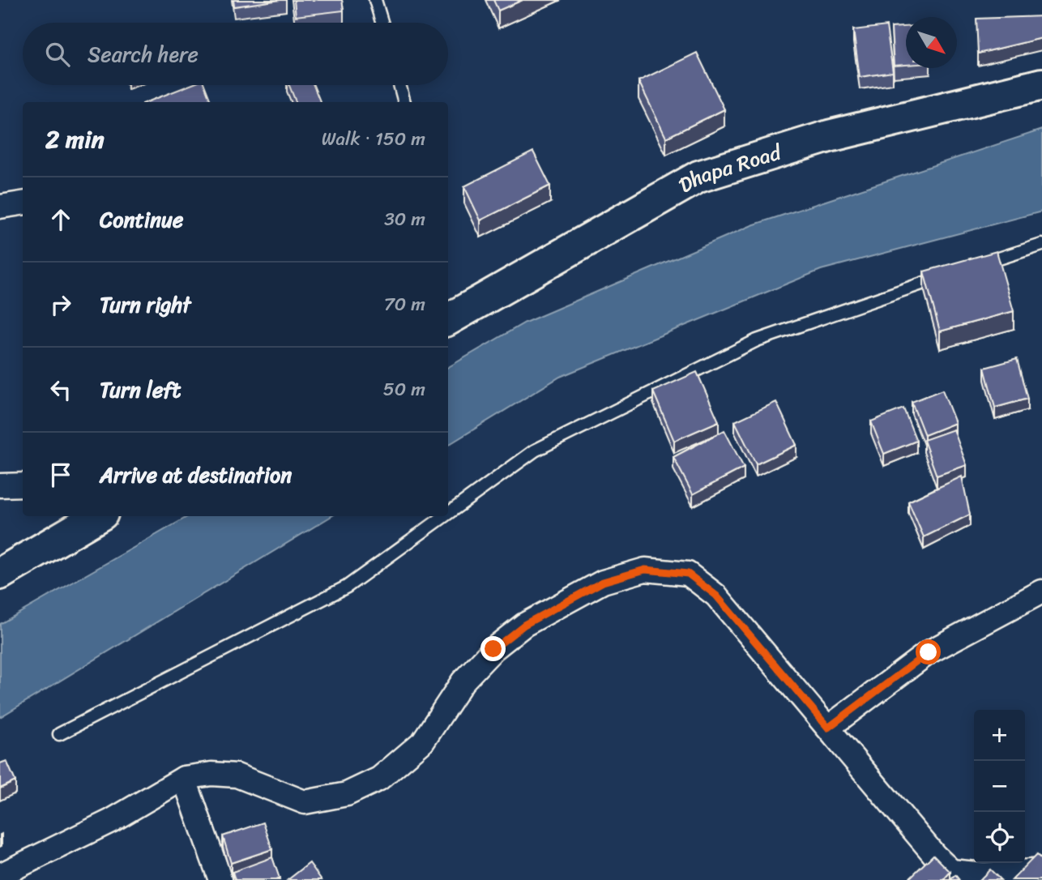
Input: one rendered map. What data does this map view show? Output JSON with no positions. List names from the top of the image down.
{
  "streets": {
    "street": ["Dhapa Road"]
  },
  "north": "bottom right",
  "page": {
    "search": "Search here",
    "heading": ["2 min", "Walk · 150 m"],
    "list": [
      ["Continue", "30 m"],
      ["Turn right", "70 m"],
      ["Turn left", "50 m"],
      "Arrive at destination"
    ],
    "map_buttons": ["+", "−"]
  }
}
